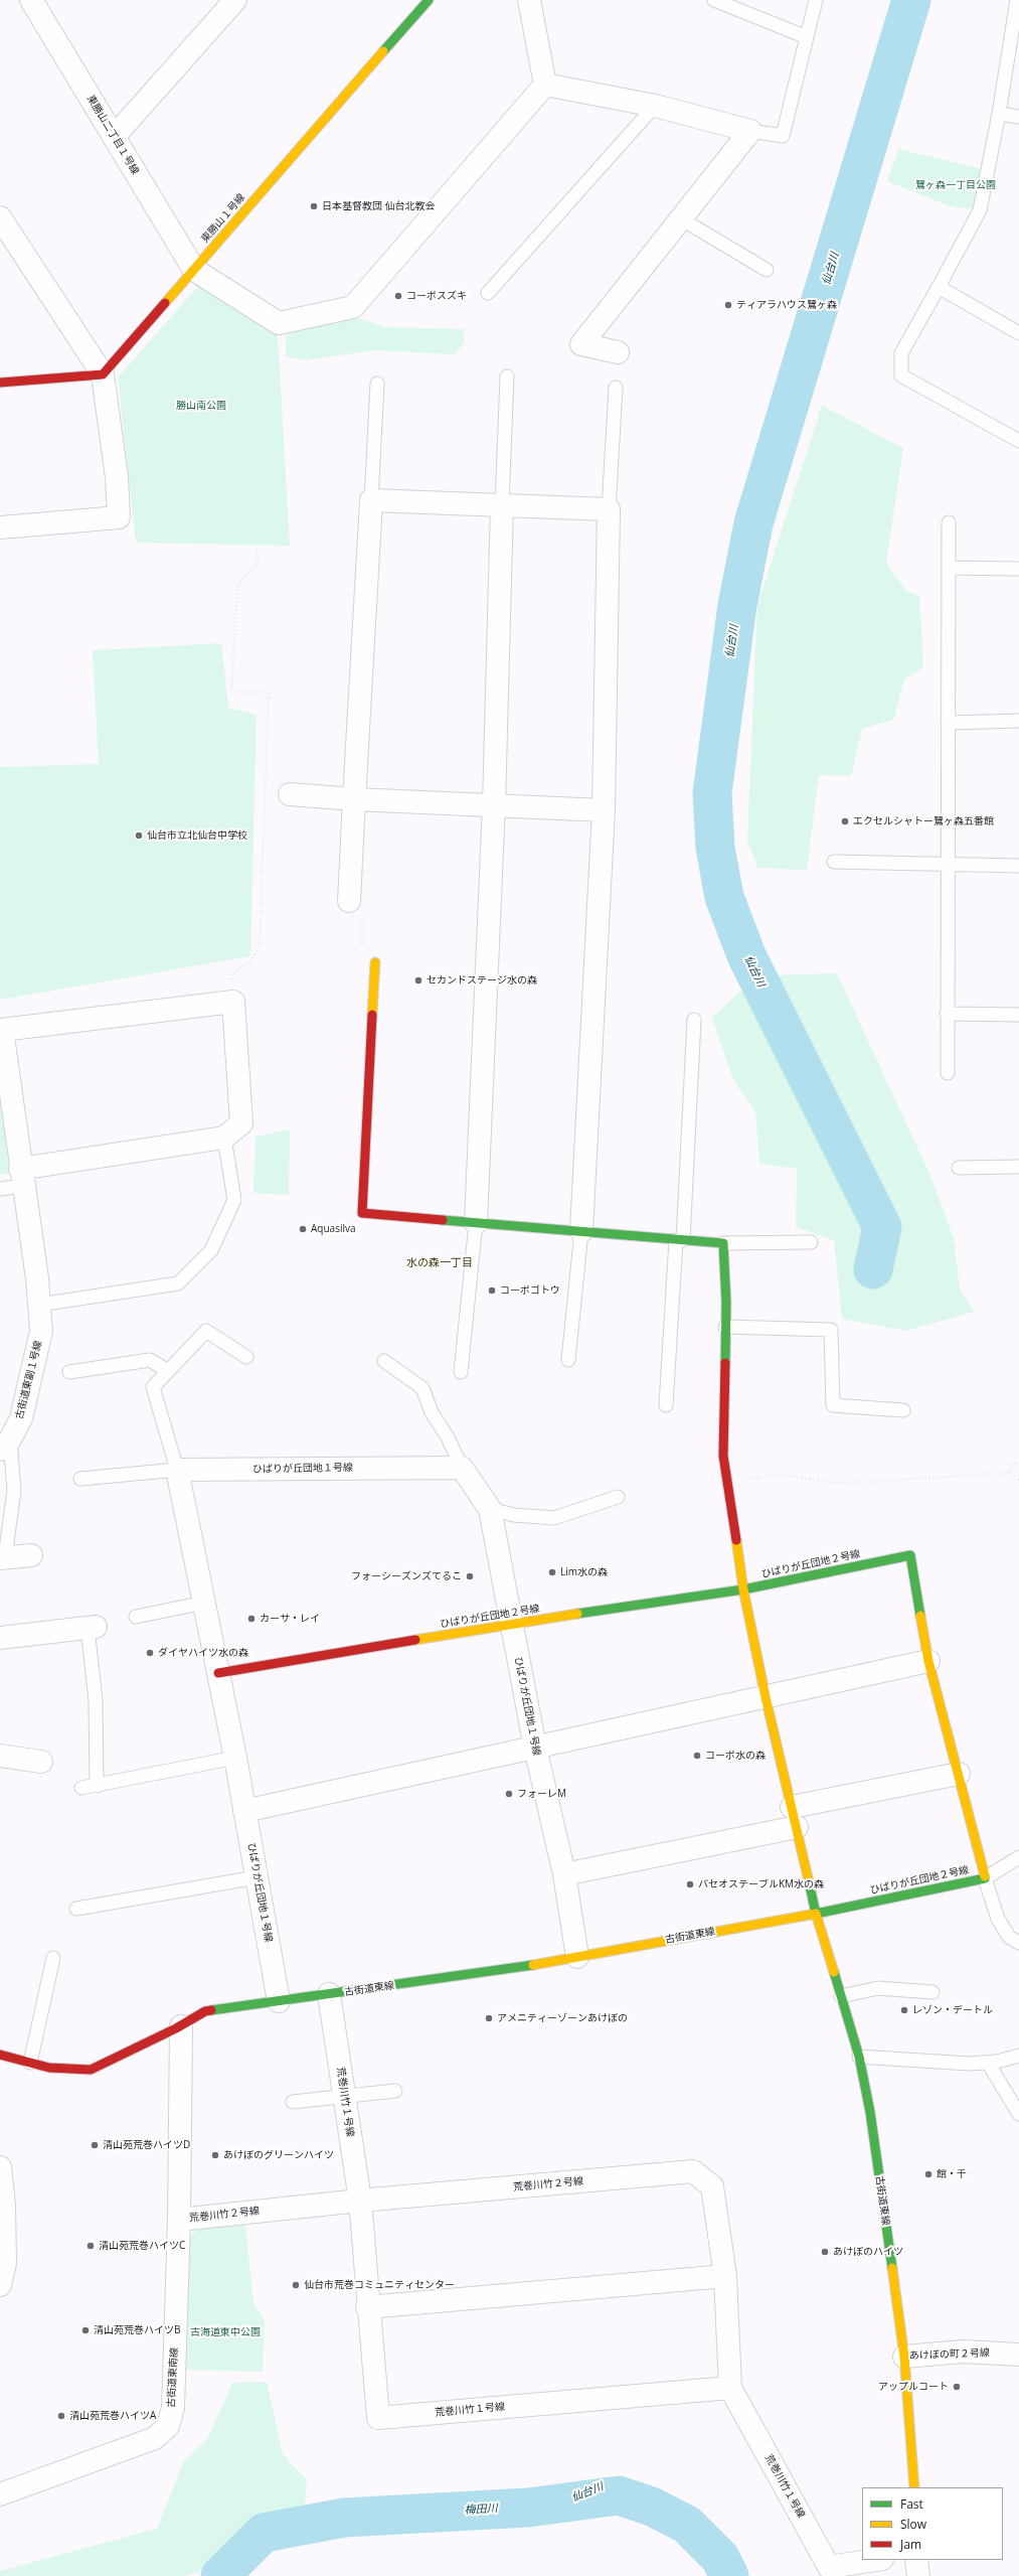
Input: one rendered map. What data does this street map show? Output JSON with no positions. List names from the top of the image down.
{
  "streets": {
    "street": [
      "東勝山二丁目１号線",
      "東勝山１号線",
      "古街道東副１号線",
      "ひばりが丘団地１号線",
      "ひばりが丘団地２号線",
      "古街道東線",
      "荒巻川竹１号線",
      "荒巻川竹２号線",
      "あけぼの町２号線",
      "古街道東南線"
    ]
  },
  "crossings": [
    ["東勝山二丁目１号線", "東勝山１号線"],
    ["ひばりが丘団地１号線", "ひばりが丘団地２号線"],
    ["ひばりが丘団地１号線", "古街道東線"],
    ["ひばりが丘団地２号線", "古街道東線"],
    ["古街道東線", "荒巻川竹１号線"],
    ["古街道東線", "あけぼの町２号線"],
    ["古街道東線", "古街道東南線"],
    ["荒巻川竹１号線", "荒巻川竹２号線"],
    ["荒巻川竹２号線", "古街道東南線"]
  ],
  "districts": ["水の森一丁目"],
  "water": ["仙台川", "梅田川"],
  "parks": ["鷺ヶ森一丁目公園", "勝山南公園", "古海道東中公園"],
  "places": [
    "日本基督教団 仙台北教会",
    "コーポスズキ",
    "ティアラハウス鷺ヶ森",
    "エクセルシャトー鷺ヶ森五番館",
    "仙台市立北仙台中学校",
    "セカンドステージ水の森",
    "Aquasilva",
    "コーポゴトウ",
    "Lim水の森",
    "フォーシーズンズてるこ",
    "カーサ・レイ",
    "ダイヤハイツ水の森",
    "コーポ水の森",
    "フォーレM",
    "パセオステーブルKM水の森",
    "レゾン・デートル",
    "アメニティーゾーンあけぼの",
    "清山苑荒巻ハイツD",
    "あけぼのグリーンハイツ",
    "館・千",
    "清山苑荒巻ハイツC",
    "あけぼのハイツ",
    "仙台市荒巻コミュニティセンター",
    "清山苑荒巻ハイツB",
    "アップルコート",
    "清山苑荒巻ハイツA"
  ],
  "legend": ["Fast", "Slow", "Jam"]
}
